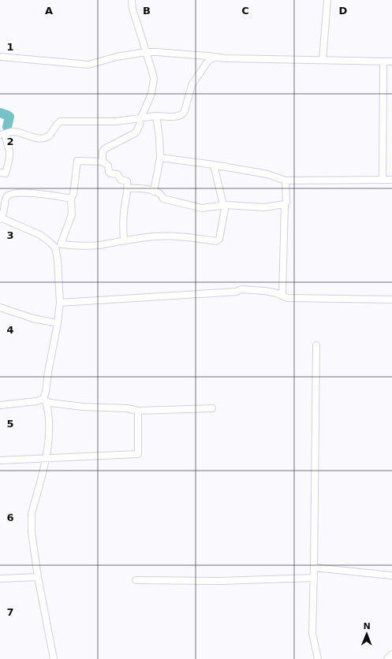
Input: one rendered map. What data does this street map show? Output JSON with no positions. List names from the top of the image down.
{
  "north": "top",
  "grid": {
    "columns": [
      "A",
      "B",
      "C",
      "D"
    ],
    "rows": [
      "1",
      "2",
      "3",
      "4",
      "5",
      "6",
      "7"
    ]
  }
}
